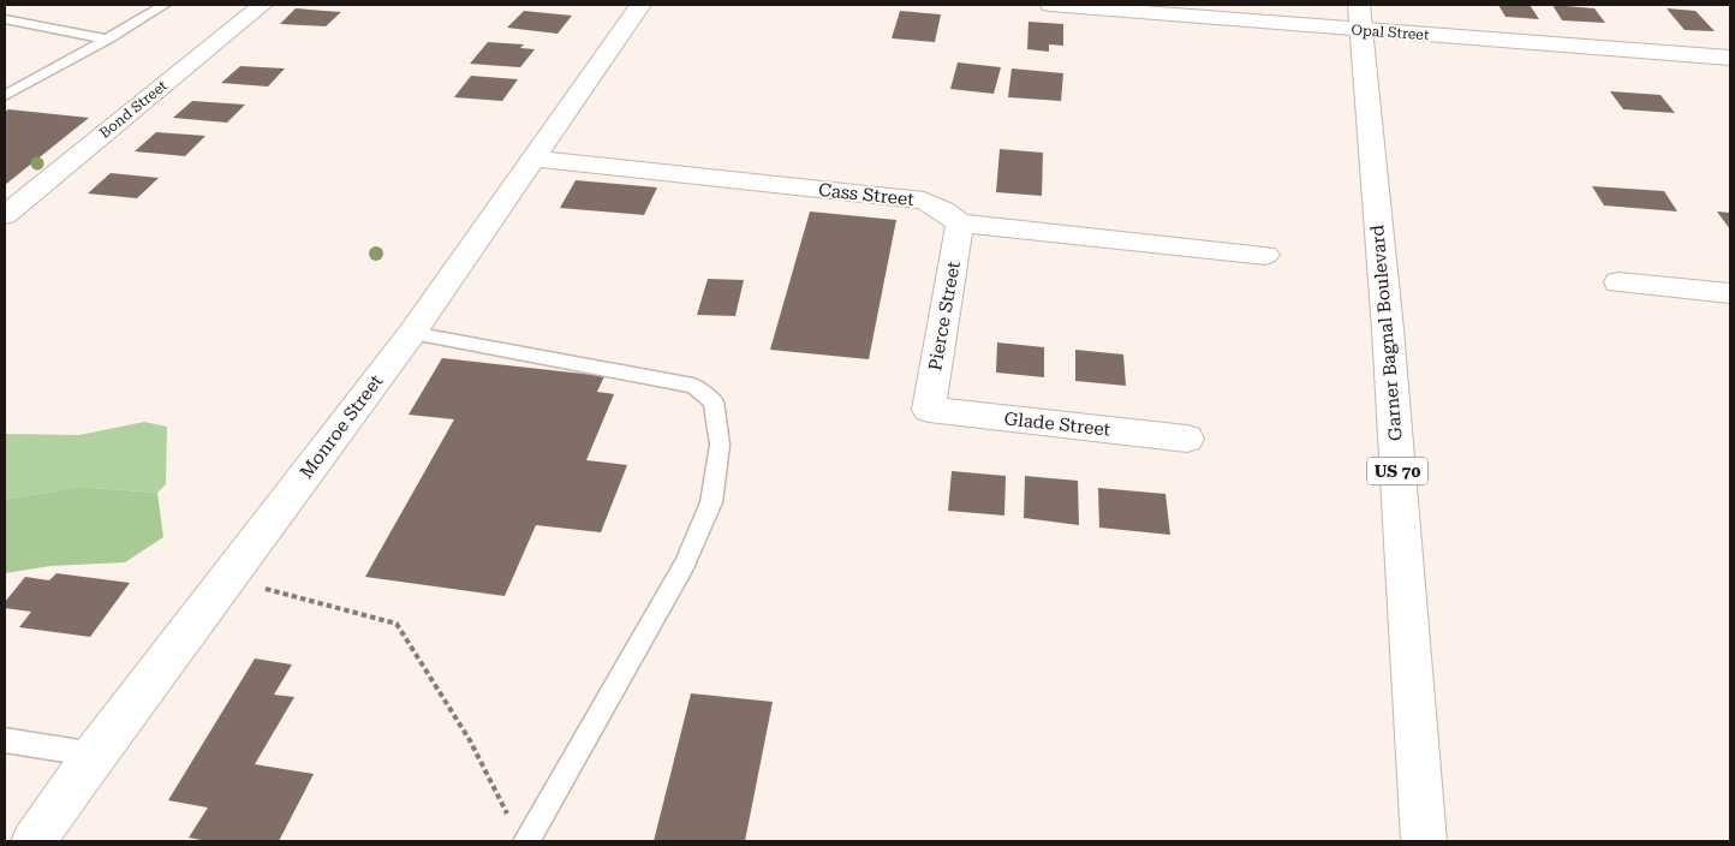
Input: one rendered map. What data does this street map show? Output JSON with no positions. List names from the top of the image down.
{
  "streets": {
    "main road": [
      "Opal Street",
      "Bond Street",
      "Cass Street",
      "Pierce Street",
      "Garner Bagnal Boulevard",
      "Glade Street",
      "Monroe Street",
      "US 70"
    ]
  },
  "crossings": [
    ["Opal Street", "Garner Bagnal Boulevard"],
    ["Cass Street", "Pierce Street"],
    ["Cass Street", "Monroe Street"],
    ["Pierce Street", "Glade Street"]
  ]
}
